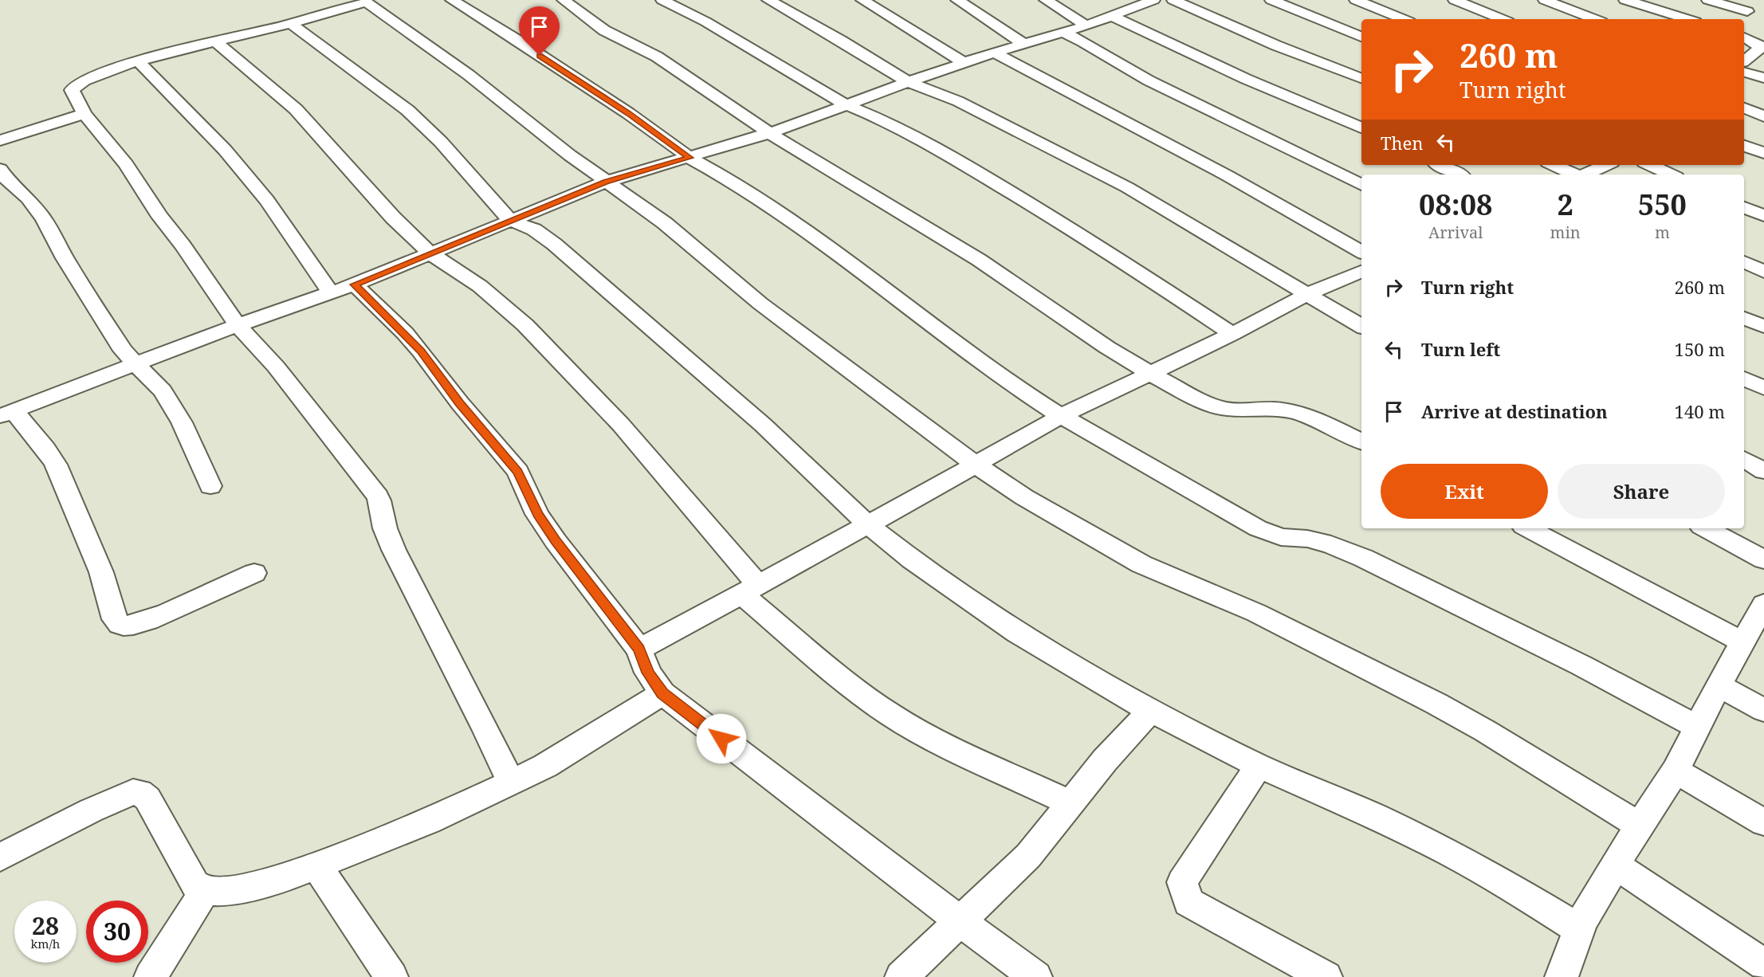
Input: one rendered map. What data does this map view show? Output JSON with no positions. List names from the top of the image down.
{
  "page": {
    "turn": ["260 m", "Turn right"],
    "then": "Then",
    "eta": [
      "08:08",
      "Arrival",
      "2",
      "min",
      "550",
      "m"
    ],
    "list": [
      {
        "name": "Turn right",
        "value": "260 m"
      },
      {
        "name": "Turn left",
        "value": "150 m"
      },
      {
        "name": "Arrive at destination",
        "value": "140 m"
      }
    ],
    "buttons": ["Exit", "Share"],
    "speed": "28 km/h",
    "limit": "30"
  }
}
